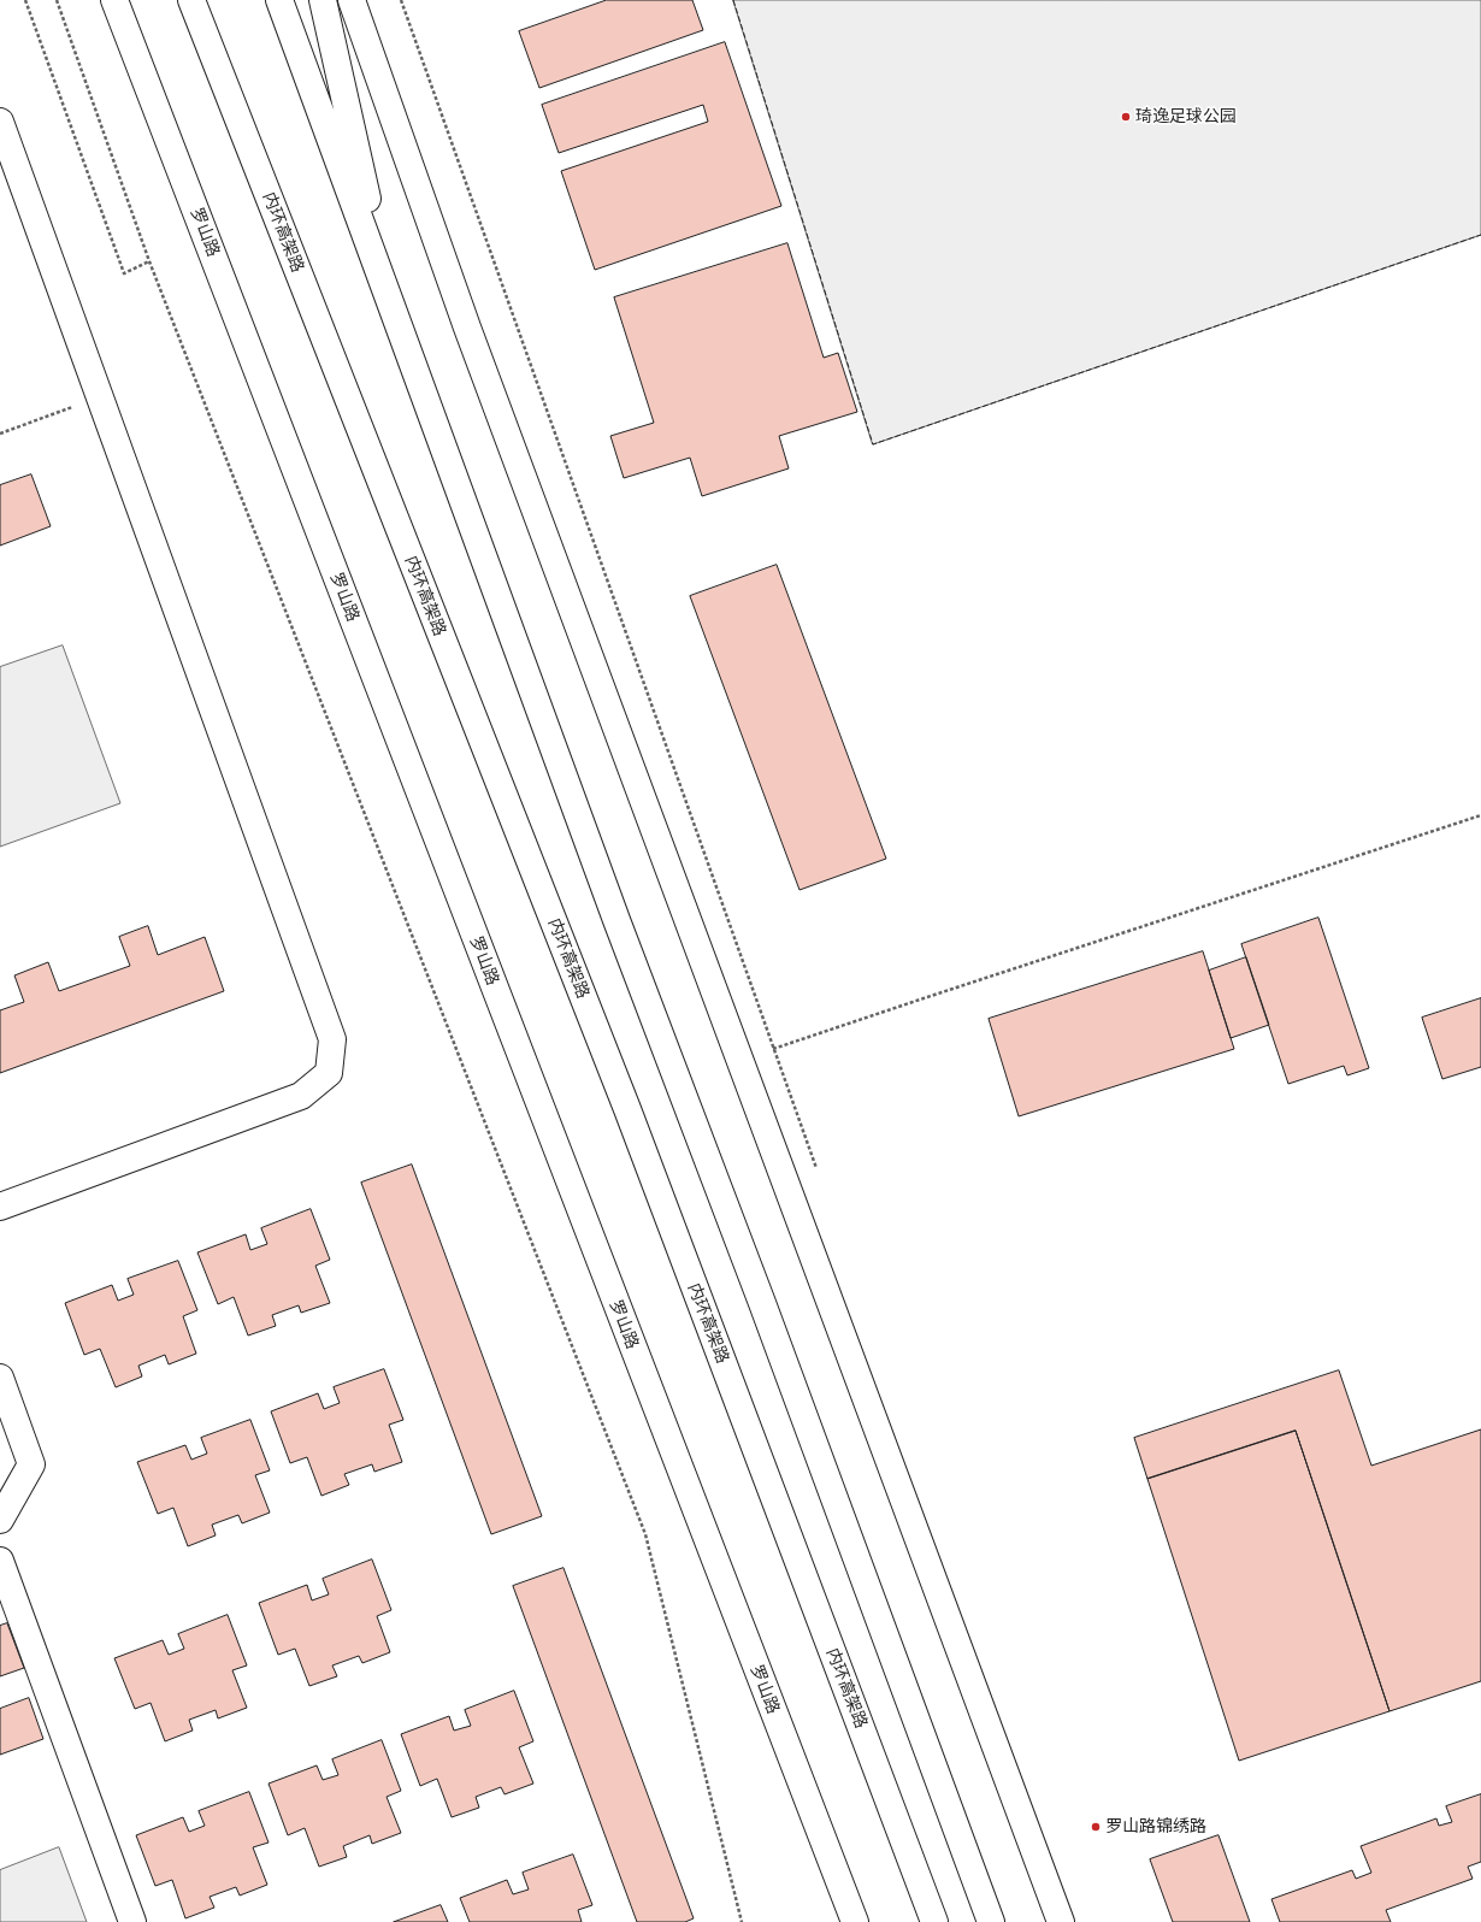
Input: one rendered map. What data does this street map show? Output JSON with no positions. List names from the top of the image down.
{
  "streets": {
    "main road": ["罗山路", "内环高架路"]
  },
  "places": ["琦逸足球公园", "罗山路锦绣路"]
}
